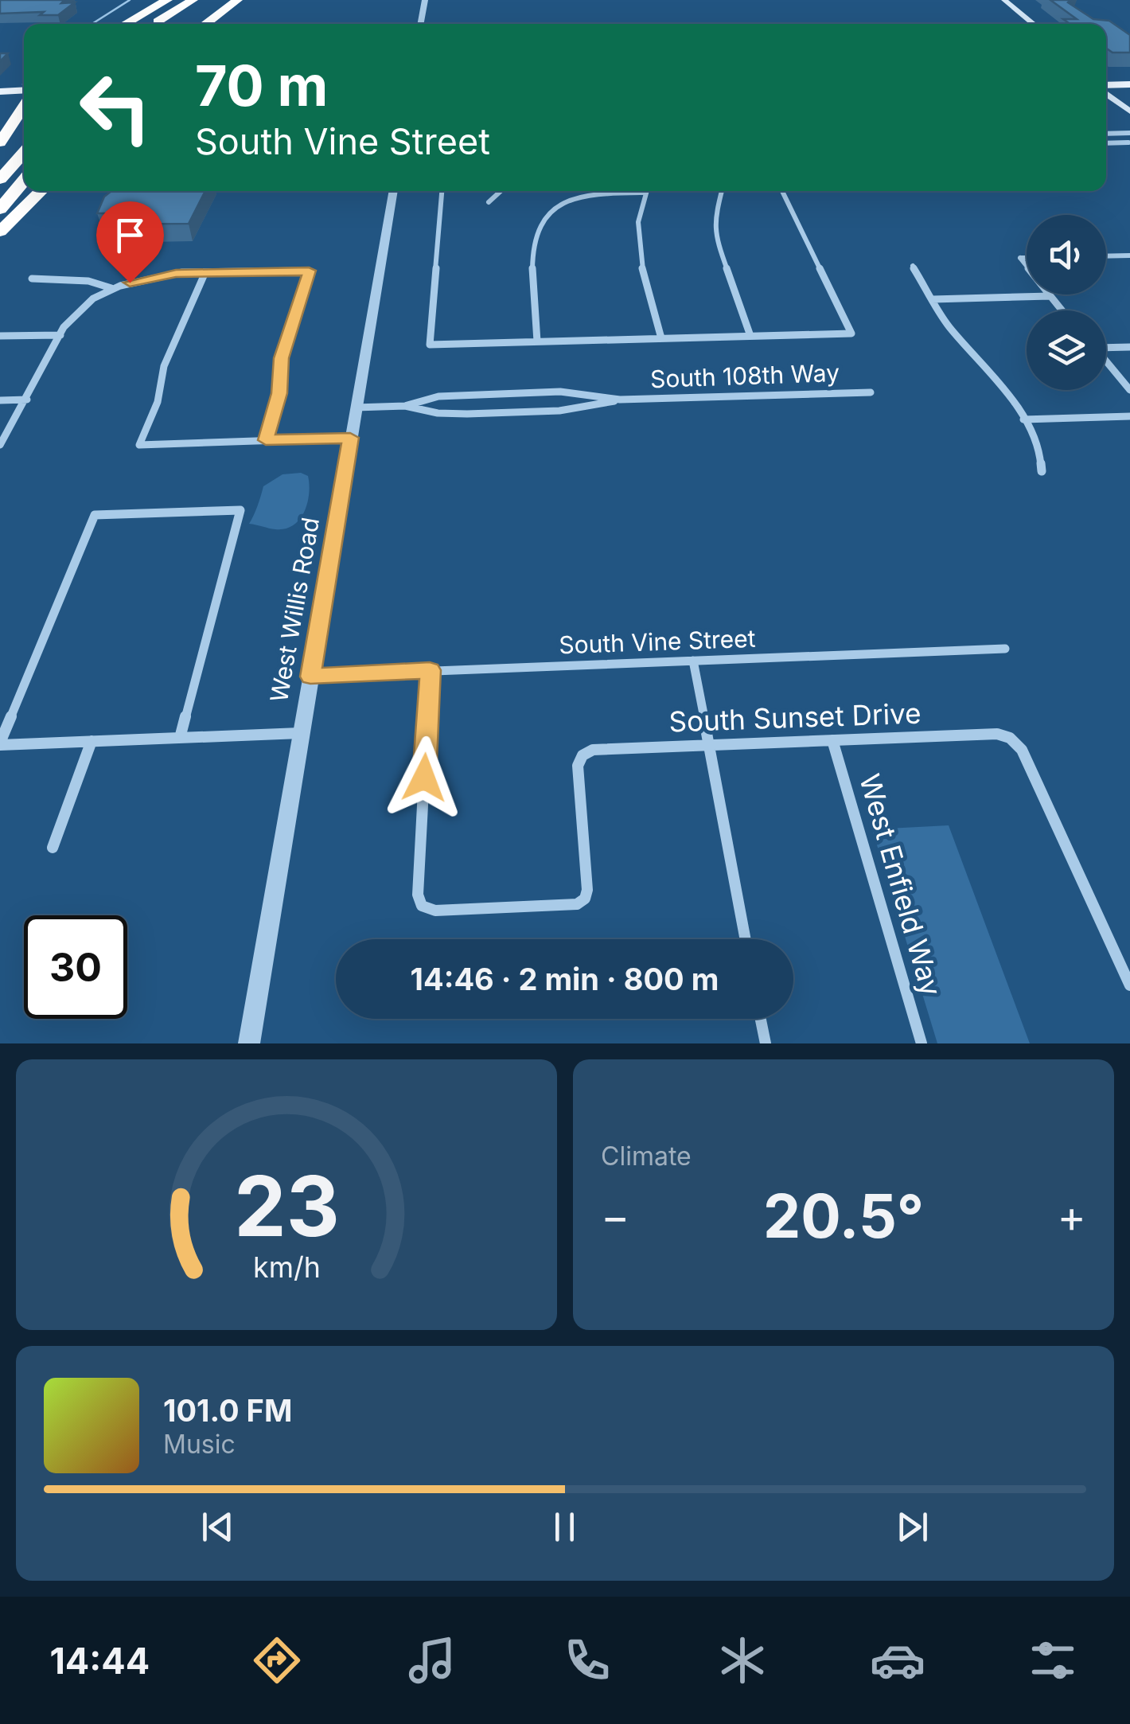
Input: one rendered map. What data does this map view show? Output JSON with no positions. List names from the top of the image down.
{
  "streets": {
    "street": [
      "South 108th Way",
      "West Willis Road",
      "South Vine Street",
      "South Sunset Drive",
      "West Enfield Way"
    ]
  },
  "crossings": [
    ["South 108th Way", "West Willis Road"],
    ["West Willis Road", "South Vine Street"],
    ["South Vine Street", "South Sunset Drive"],
    ["South Sunset Drive", "West Enfield Way"]
  ],
  "page": {
    "turn": ["70 m", "South Vine Street"],
    "limit": "30",
    "trip": "14:46 · 2 min · 800 m",
    "tile": "Climate",
    "heat": ["−", "20.5°", "+"],
    "song": ["101.0 FM", "Music"],
    "tabs": "14:44",
    "gauge": ["23", "km/h"]
  }
}
